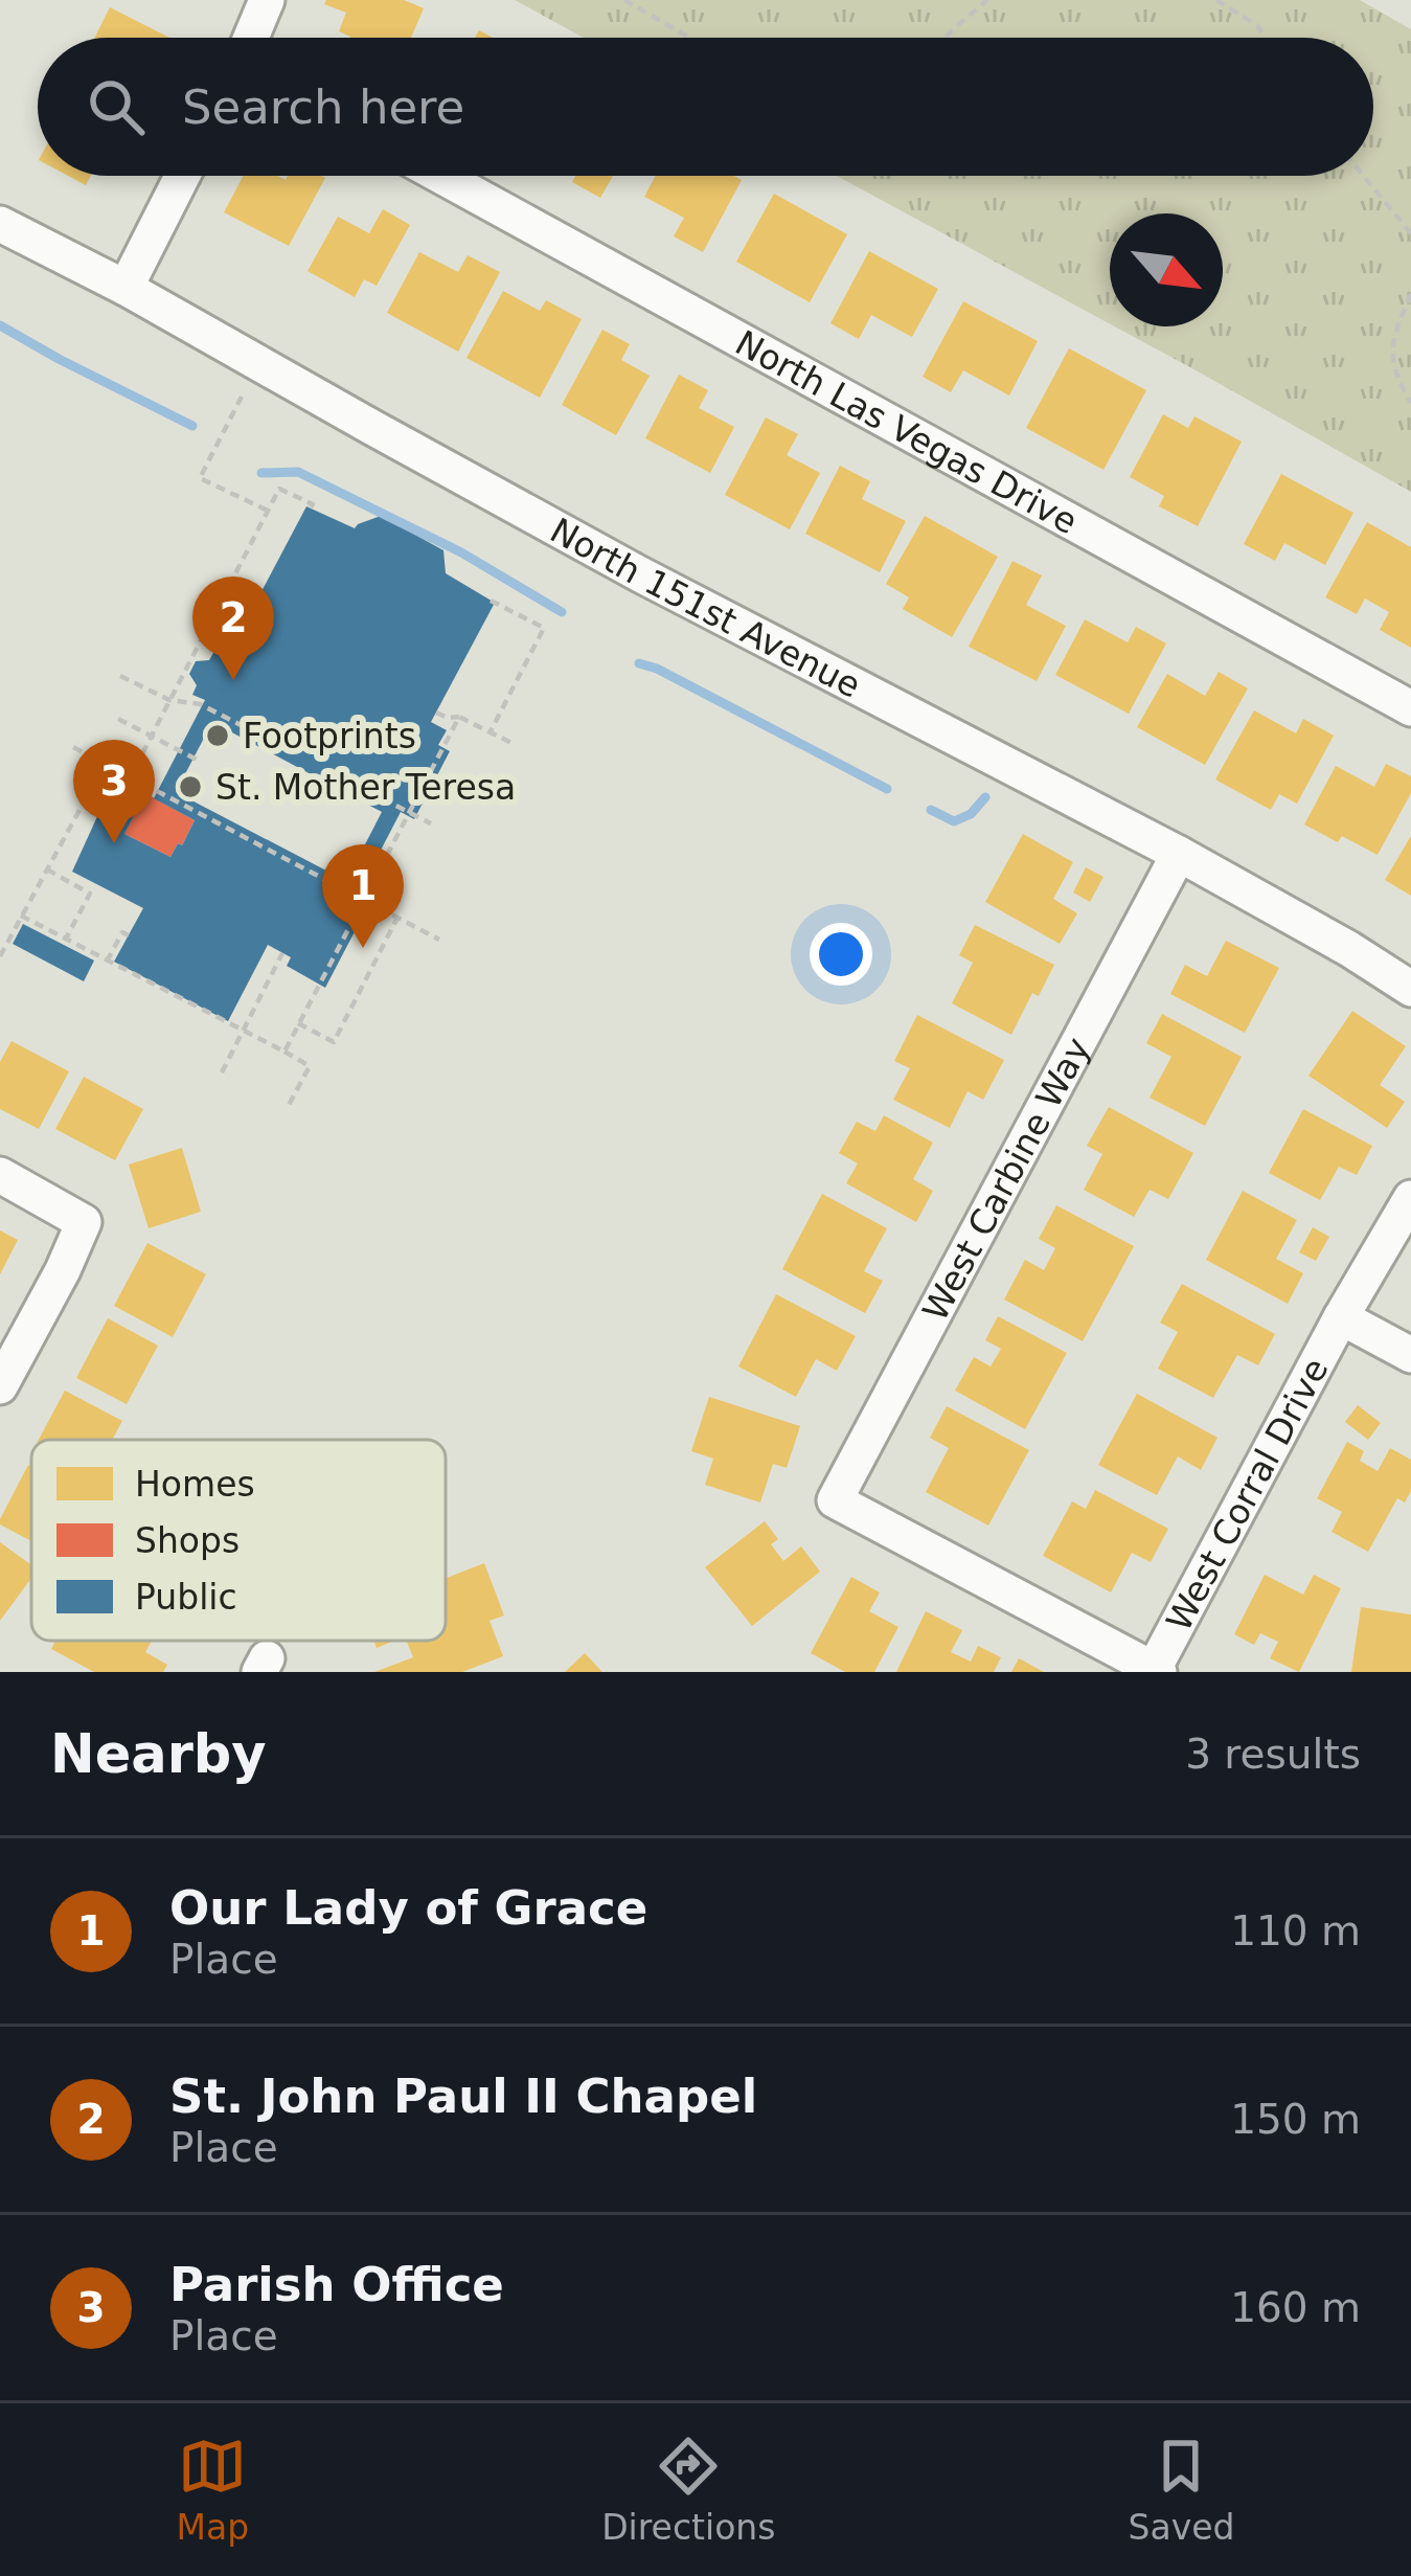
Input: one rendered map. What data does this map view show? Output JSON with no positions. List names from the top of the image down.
{
  "streets": {
    "street": [
      "North Las Vegas Drive",
      "North 151st Avenue",
      "West Carbine Way",
      "West Corral Drive"
    ]
  },
  "crossings": [
    ["North 151st Avenue", "West Carbine Way"],
    ["West Carbine Way", "West Corral Drive"]
  ],
  "places": ["Footprints", "St. Mother Teresa"],
  "legend": ["Homes", "Shops", "Public"],
  "north": "bottom right",
  "page": {
    "search": "Search here",
    "pins": ["2", "3", "1"],
    "heading": ["Nearby", "3 results"],
    "list": [
      {
        "mark": "1",
        "name": "Our Lady of Grace",
        "note": "Place",
        "value": "110 m"
      },
      {
        "mark": "2",
        "name": "St. John Paul II Chapel",
        "note": "Place",
        "value": "150 m"
      },
      {
        "mark": "3",
        "name": "Parish Office",
        "note": "Place",
        "value": "160 m"
      }
    ],
    "nav": ["Map", "Directions", "Saved"]
  }
}
